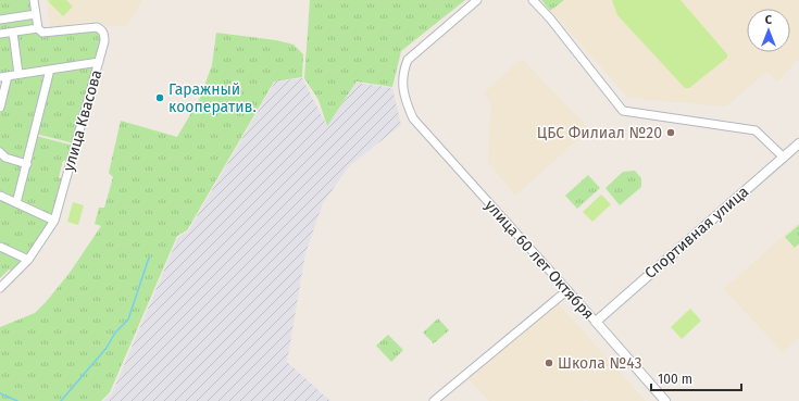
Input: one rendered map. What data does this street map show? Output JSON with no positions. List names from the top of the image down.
{
  "streets": {
    "street": ["улица Квасова", "Спортивная улица", "улица 60 лет Октября"]
  },
  "crossings": [
    ["Спортивная улица", "улица 60 лет Октября"]
  ],
  "places": ["Гаражный кооператив.", "ЦБС Филиал №20", "Школа №43"],
  "scale_bar": "100 m",
  "north": "top"
}
